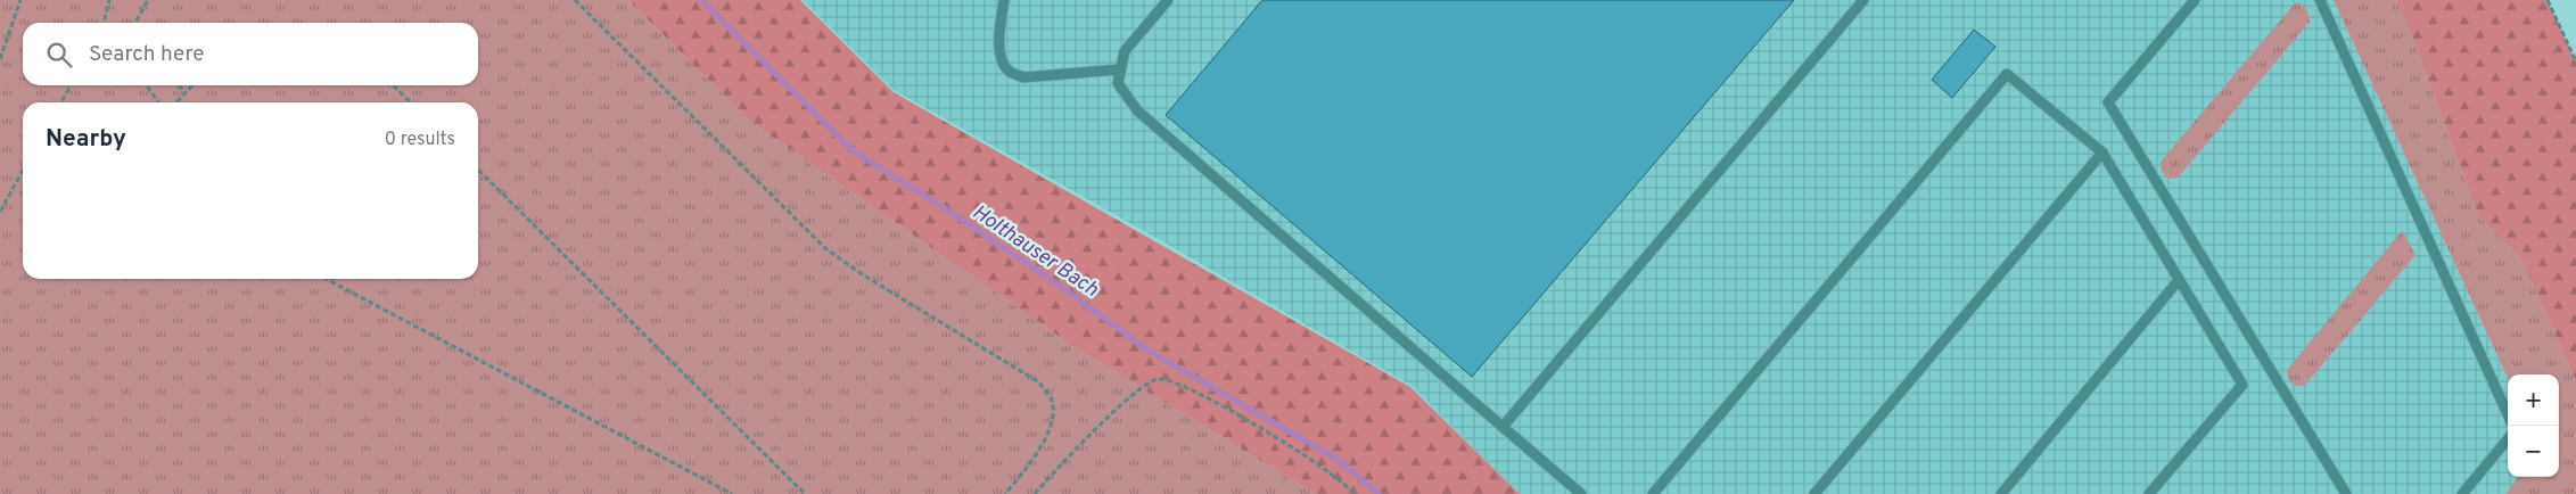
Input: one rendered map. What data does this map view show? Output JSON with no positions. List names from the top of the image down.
{
  "water": ["Holthauser Bach"],
  "page": {
    "search": "Search here",
    "heading": ["Nearby", "0 results"],
    "map_buttons": ["+", "−"]
  }
}
